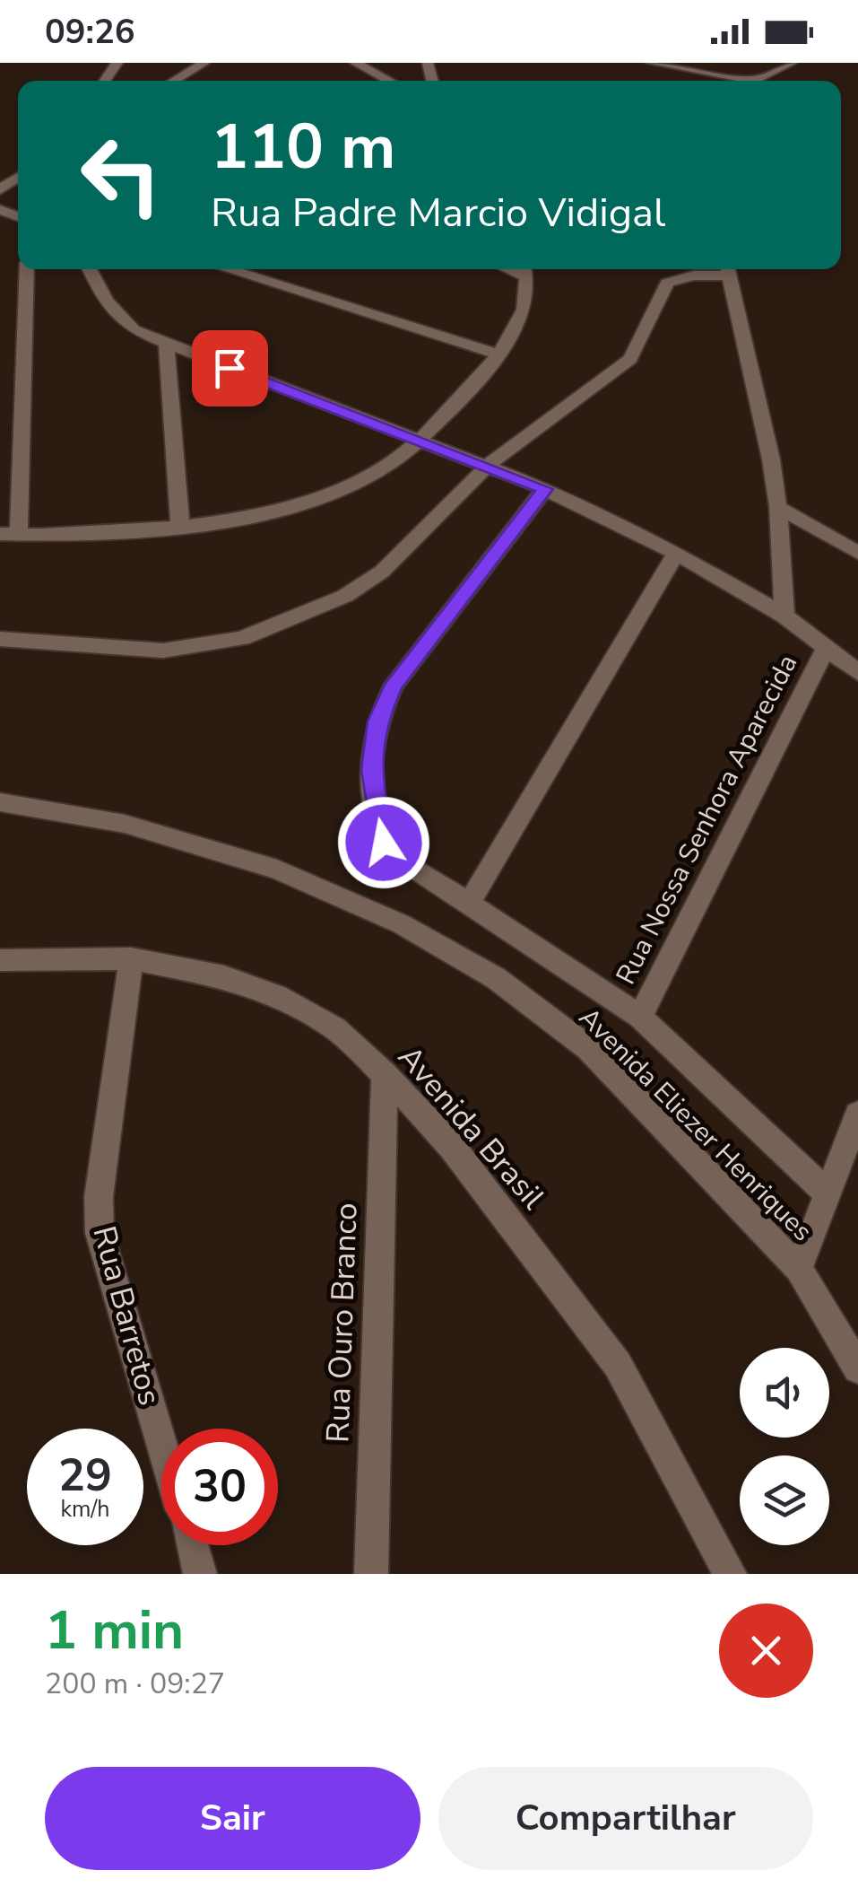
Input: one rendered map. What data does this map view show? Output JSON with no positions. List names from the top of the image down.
{
  "streets": {
    "street": [
      "Rua Nossa Senhora Aparecida",
      "Avenida Eliezer Henriques",
      "Avenida Brasil",
      "Rua Barretos",
      "Rua Ouro Branco"
    ]
  },
  "crossings": [
    ["Avenida Brasil", "Rua Barretos"],
    ["Avenida Brasil", "Rua Ouro Branco"]
  ],
  "page": {
    "status": "09:26",
    "turn": ["110 m", "Rua Padre Marcio Vidigal"],
    "speed": "29 km/h",
    "limit": "30",
    "heading": ["1 min", "200 m · 09:27"],
    "buttons": ["Sair", "Compartilhar"]
  }
}
